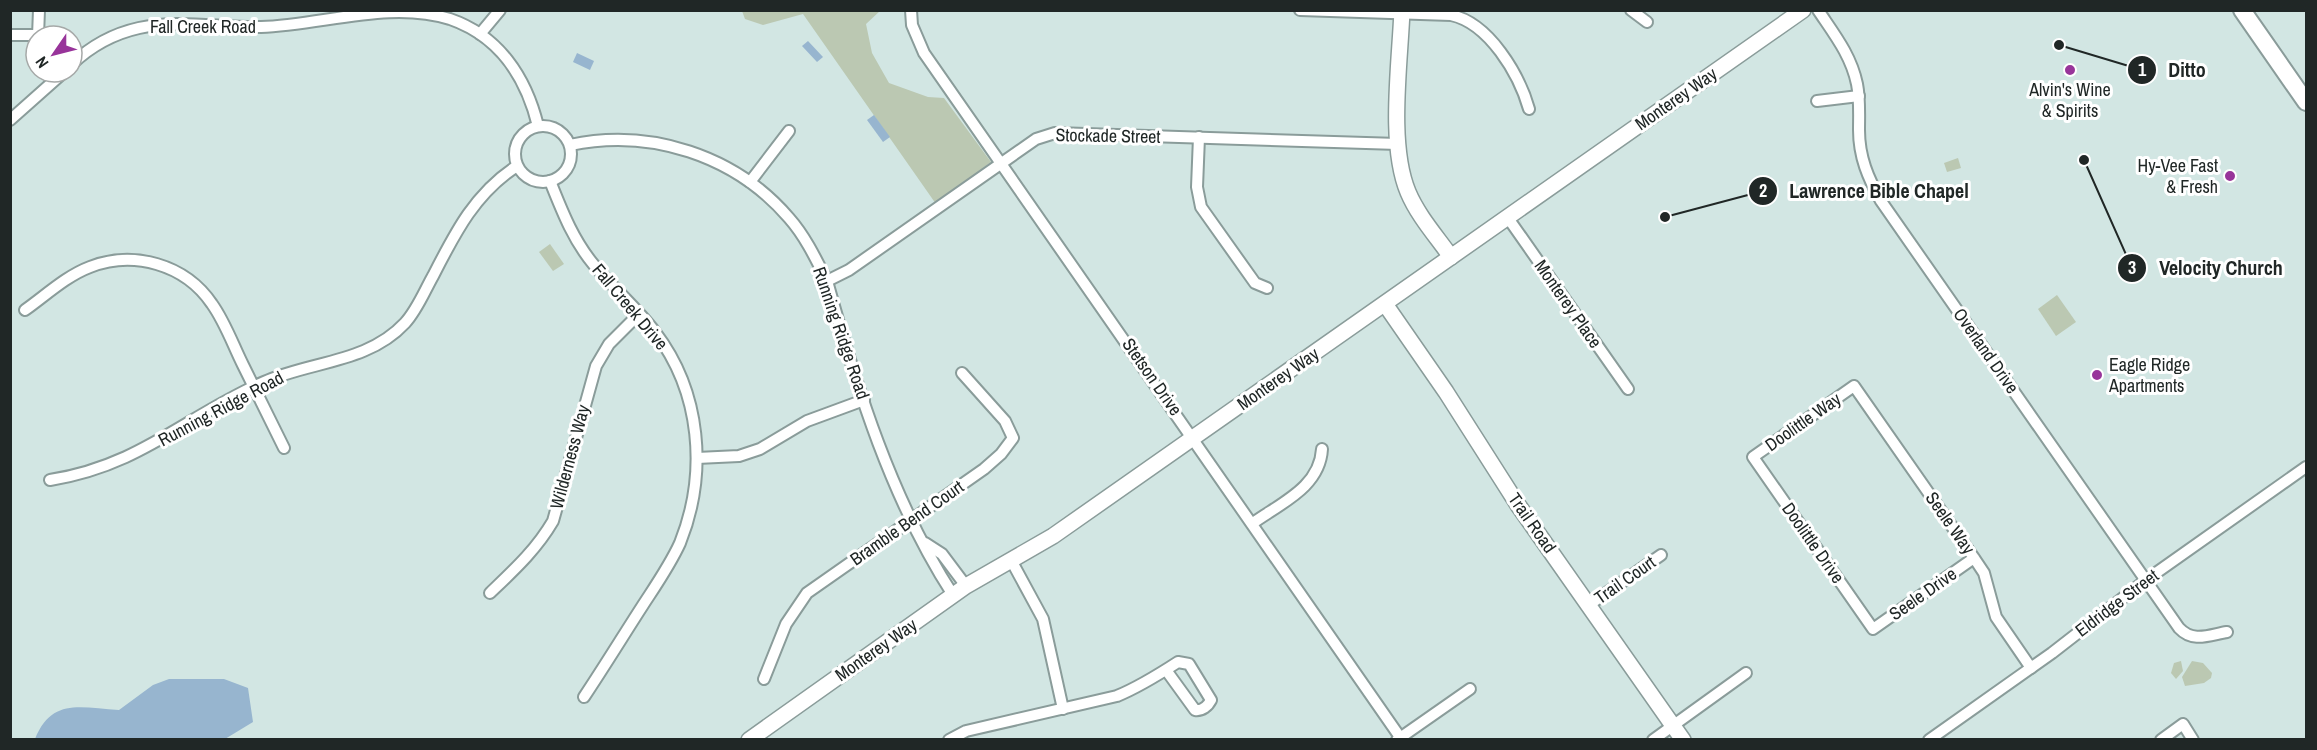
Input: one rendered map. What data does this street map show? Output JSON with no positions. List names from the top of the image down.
{
  "streets": {
    "street": [
      "Fall Creek Road",
      "Monterey Way",
      "Stockade Street",
      "Monterey Place",
      "Fall Creek Drive",
      "Running Ridge Road",
      "Overland Drive",
      "Stetson Drive",
      "Doolittle Way",
      "Wilderness Way",
      "Bramble Bend Court",
      "Trail Road",
      "Seele Way",
      "Doolittle Drive",
      "Trail Court",
      "Seele Drive",
      "Eldridge Street"
    ]
  },
  "crossings": [
    ["Fall Creek Road", "Fall Creek Drive"],
    ["Fall Creek Road", "Running Ridge Road"],
    ["Monterey Way", "Monterey Place"],
    ["Monterey Way", "Running Ridge Road"],
    ["Monterey Way", "Stetson Drive"],
    ["Monterey Way", "Trail Road"],
    ["Stockade Street", "Running Ridge Road"],
    ["Stockade Street", "Stetson Drive"],
    ["Fall Creek Drive", "Running Ridge Road"],
    ["Fall Creek Drive", "Wilderness Way"],
    ["Running Ridge Road", "Bramble Bend Court"],
    ["Overland Drive", "Eldridge Street"],
    ["Doolittle Way", "Seele Way"],
    ["Doolittle Way", "Doolittle Drive"],
    ["Trail Road", "Trail Court"],
    ["Seele Way", "Seele Drive"],
    ["Seele Way", "Eldridge Street"],
    ["Doolittle Drive", "Seele Drive"]
  ],
  "places": [
    "Ditto",
    "Alvin's Wine & Spirits",
    "Velocity Church",
    "Hy-Vee Fast & Fresh",
    "Lawrence Bible Chapel",
    "Eagle Ridge Apartments"
  ],
  "north": "bottom left"
}
